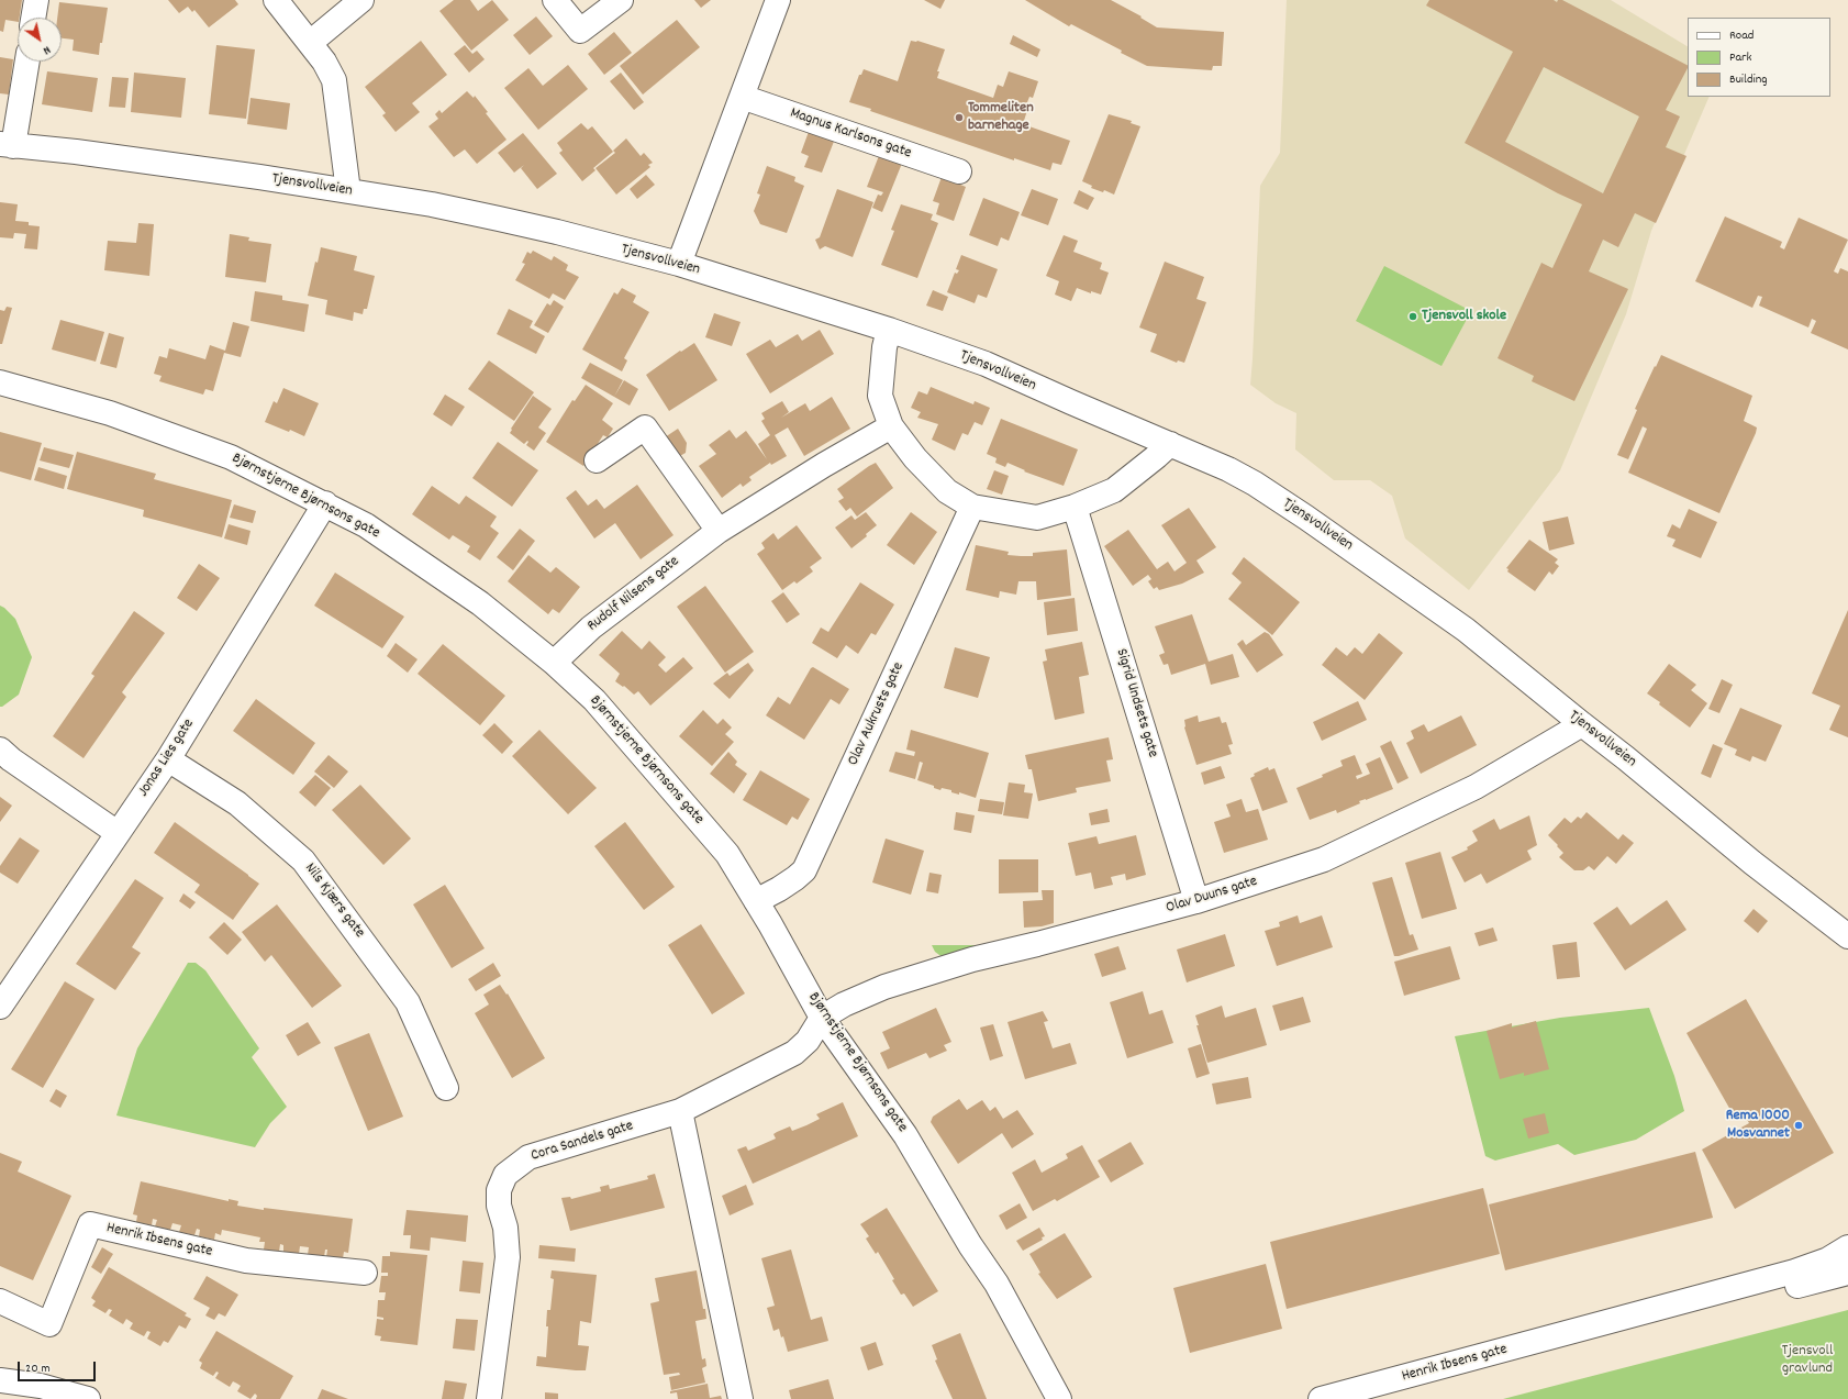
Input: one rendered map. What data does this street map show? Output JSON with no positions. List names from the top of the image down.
{
  "streets": {
    "street": [
      "Magnus Karlsons gate",
      "Tjensvollveien",
      "Bjørnstjerne Bjørnsons gate",
      "Rudolf Nilsens gate",
      "Sigrid Undsets gate",
      "Olav Aukrusts gate",
      "Jonas Lies gate",
      "Olav Duuns gate",
      "Nils Kjærs gate",
      "Cora Sandels gate",
      "Henrik Ibsens gate"
    ]
  },
  "crossings": [
    ["Tjensvollveien", "Olav Duuns gate"],
    ["Bjørnstjerne Bjørnsons gate", "Rudolf Nilsens gate"],
    ["Bjørnstjerne Bjørnsons gate", "Olav Aukrusts gate"],
    ["Bjørnstjerne Bjørnsons gate", "Jonas Lies gate"],
    ["Bjørnstjerne Bjørnsons gate", "Olav Duuns gate"],
    ["Bjørnstjerne Bjørnsons gate", "Cora Sandels gate"],
    ["Sigrid Undsets gate", "Olav Duuns gate"],
    ["Jonas Lies gate", "Nils Kjærs gate"],
    ["Olav Duuns gate", "Cora Sandels gate"]
  ],
  "parks": ["Tjensvoll gravlund"],
  "places": ["Tommeliten barnehage", "Tjensvoll skole", "Rema 1000 Mosvannet"],
  "legend": ["Road", "Park", "Building"],
  "scale_bar": "20 m",
  "north": "bottom right"
}
